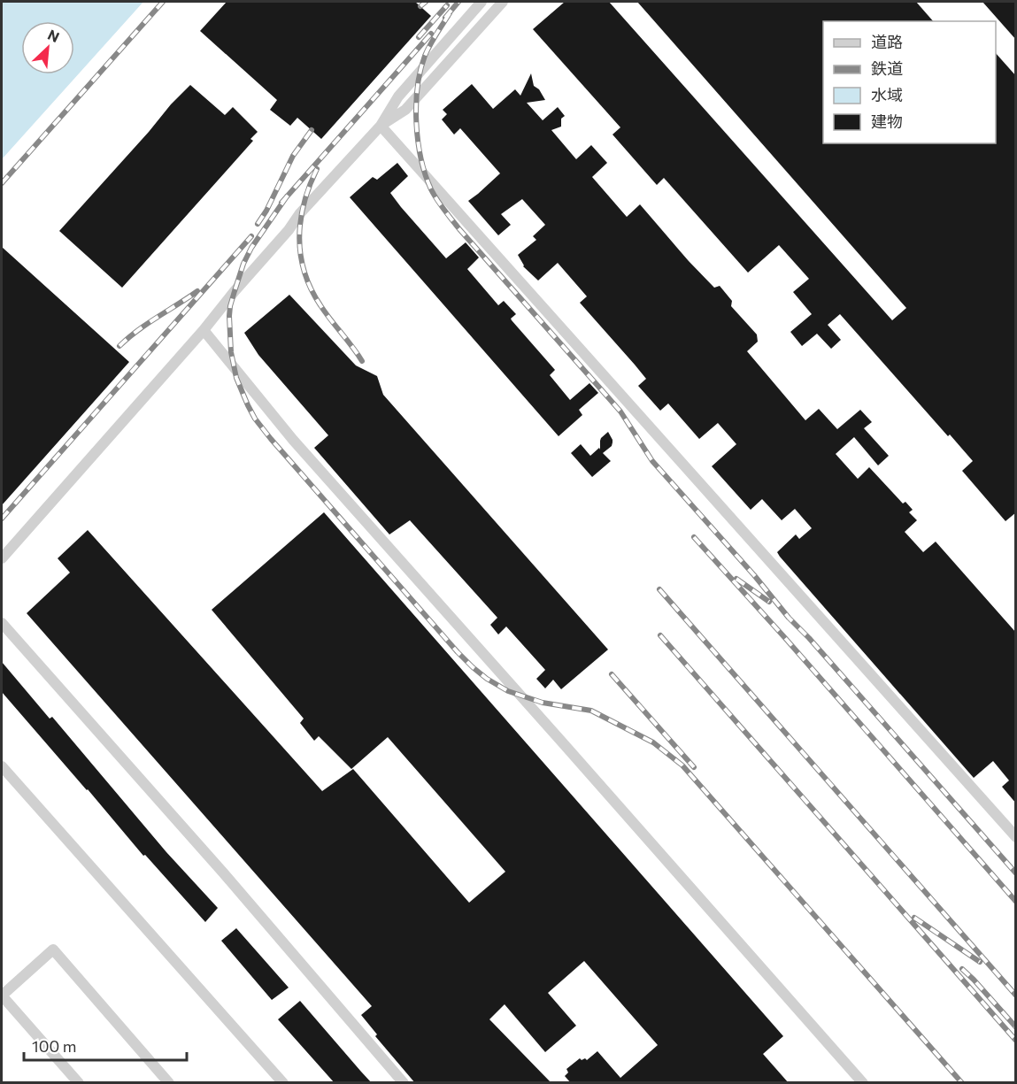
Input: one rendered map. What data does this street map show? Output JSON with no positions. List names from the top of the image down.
{
  "legend": [
    "道路",
    "鉄道",
    "水域",
    "建物"
  ],
  "scale_bar": "100 m",
  "north": "top right"
}
